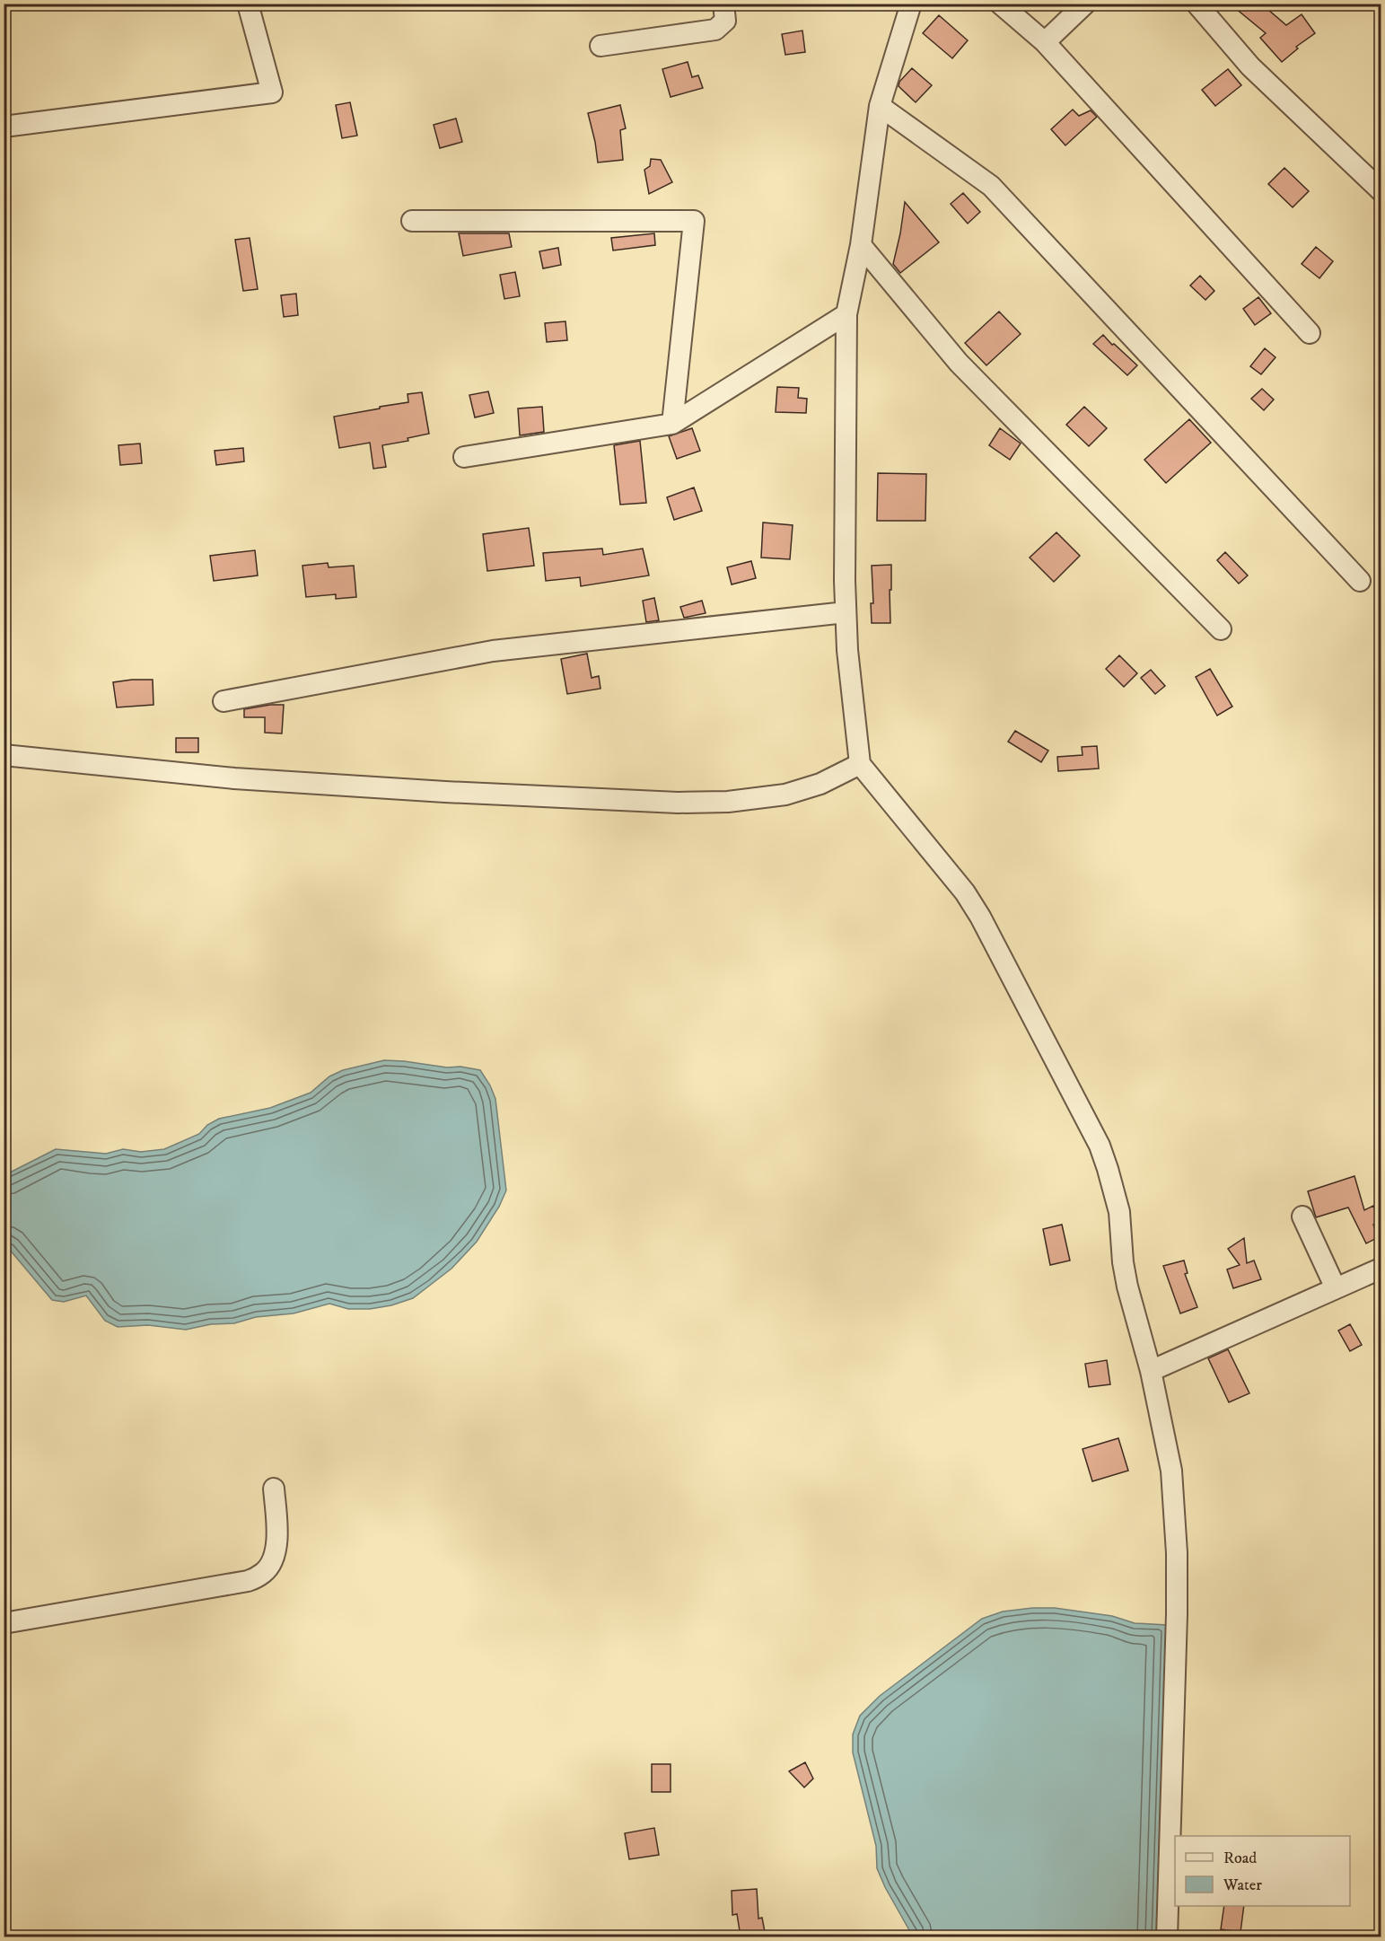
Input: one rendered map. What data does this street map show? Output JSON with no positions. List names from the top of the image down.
{
  "legend": ["Road", "Water"]
}
